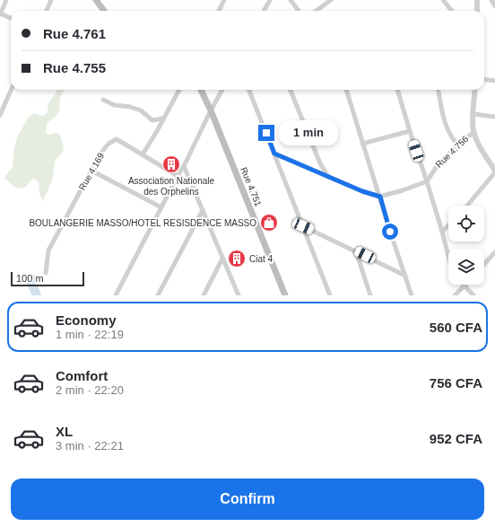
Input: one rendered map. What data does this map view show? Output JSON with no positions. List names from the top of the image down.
{
  "streets": {
    "main road": ["Rue 4.751"],
    "street": ["Rue 4.756", "Rue 4.169"]
  },
  "places": {
    "building": ["Association Nationale des Orphelins", "Ciat 4"],
    "shop": ["BOULANGERIE MASSO/HOTEL RESISDENCE MASSO"]
  },
  "scale_bar": "100 m",
  "page": {
    "banner": ["Rue 4.761", "Rue 4.755"],
    "bubble": "1 min",
    "scale": "100 m",
    "list": [
      {
        "name": "Economy",
        "note": "1 min · 22:19",
        "value": "560 CFA"
      },
      {
        "name": "Comfort",
        "note": "2 min · 22:20",
        "value": "756 CFA"
      },
      {
        "name": "XL",
        "note": "3 min · 22:21",
        "value": "952 CFA"
      }
    ],
    "buttons": "Confirm"
  }
}
